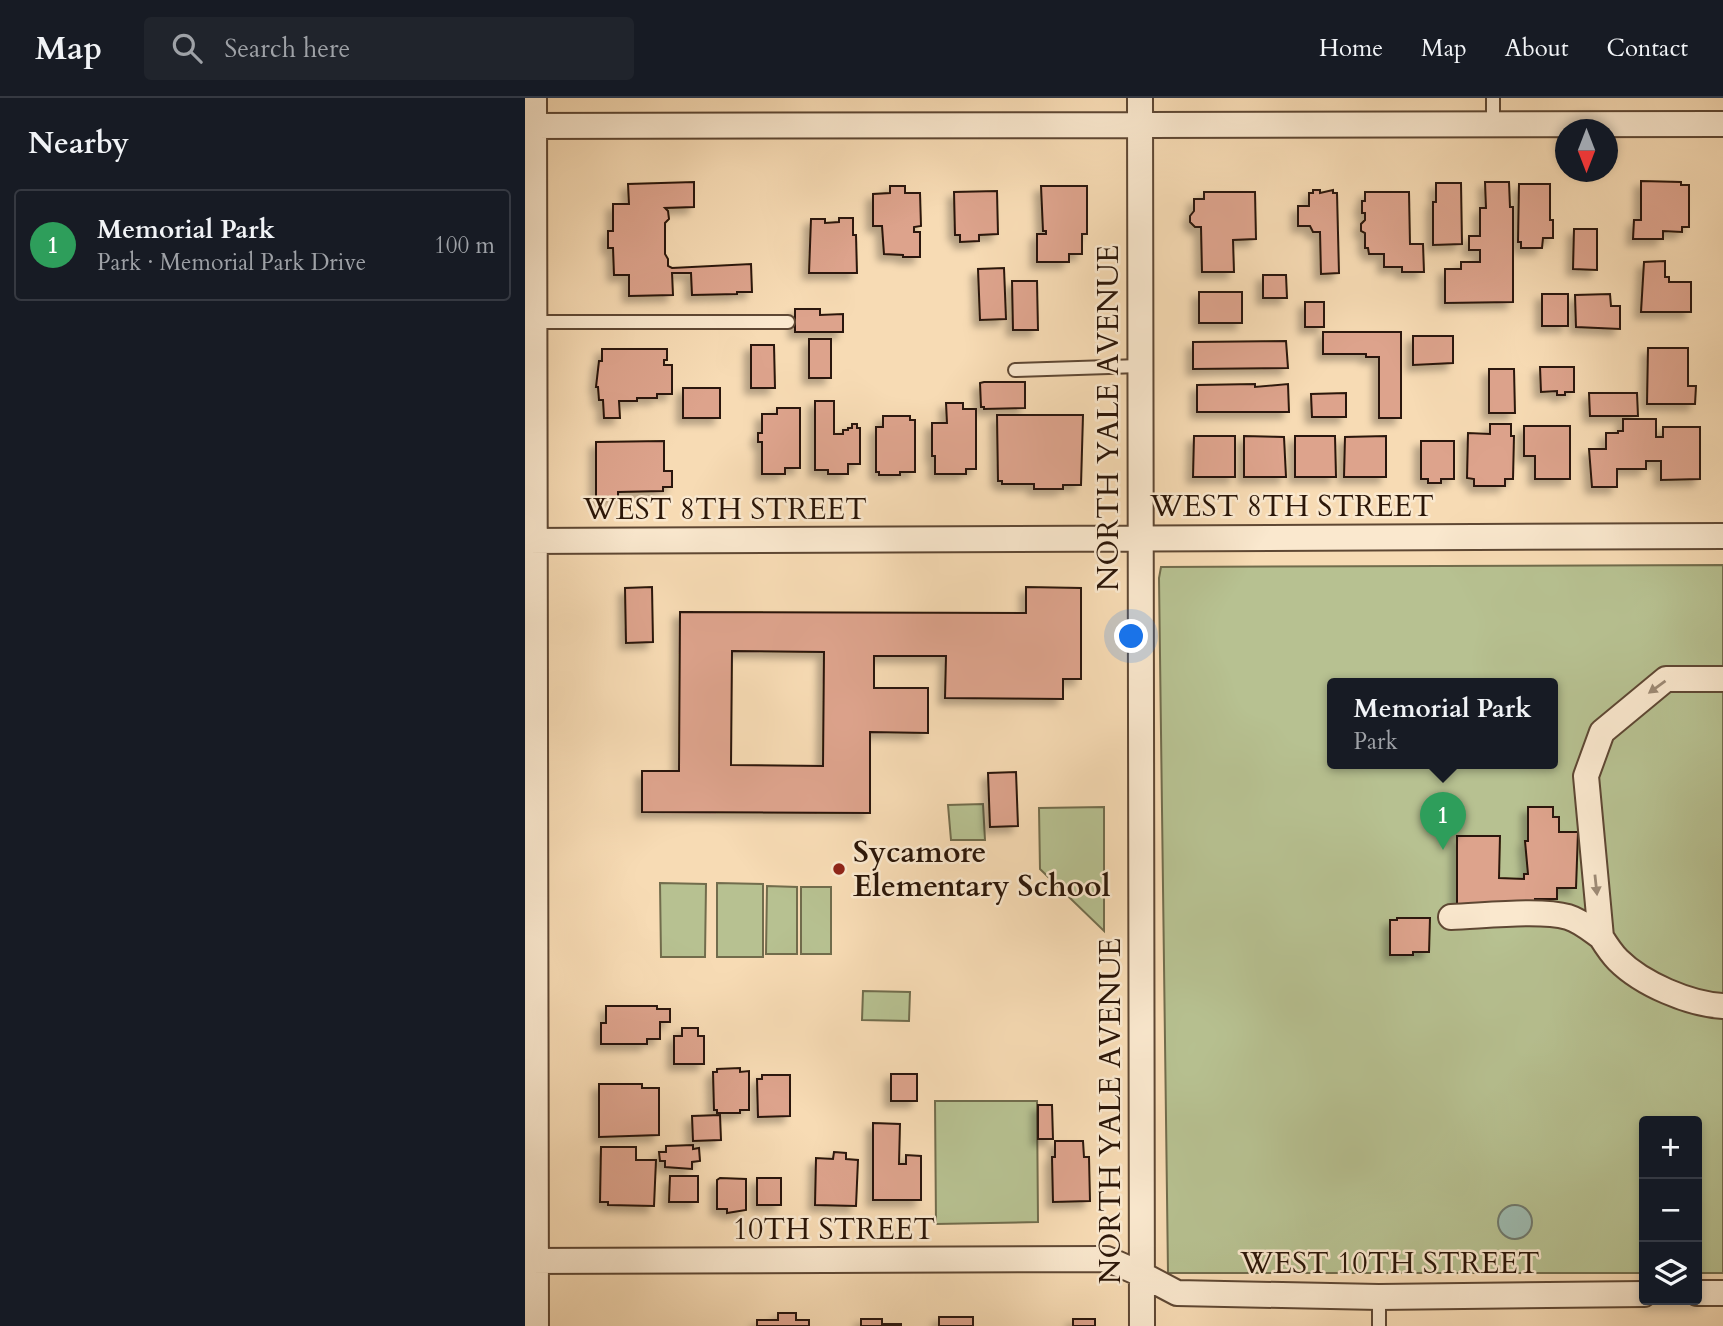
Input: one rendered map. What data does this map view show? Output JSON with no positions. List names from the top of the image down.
{
  "streets": {
    "street": [
      "NORTH YALE AVENUE",
      "WEST 8TH STREET",
      "10TH STREET",
      "WEST 10TH STREET"
    ]
  },
  "crossings": [
    ["NORTH YALE AVENUE", "WEST 8TH STREET"],
    ["NORTH YALE AVENUE", "10TH STREET"],
    ["NORTH YALE AVENUE", "WEST 10TH STREET"],
    ["10TH STREET", "WEST 10TH STREET"]
  ],
  "places": ["Sycamore Elementary School"],
  "north": "bottom",
  "page": {
    "header": "Map",
    "search": "Search here",
    "nav": [
      "Home",
      "Map",
      "About",
      "Contact"
    ],
    "heading": "Nearby",
    "list": [
      {
        "mark": "1",
        "name": "Memorial Park",
        "note": "Park · Memorial Park Drive",
        "value": "100 m"
      }
    ],
    "popup": ["Memorial Park", "Park"],
    "pins": "1",
    "map_buttons": ["+", "−"]
  }
}
